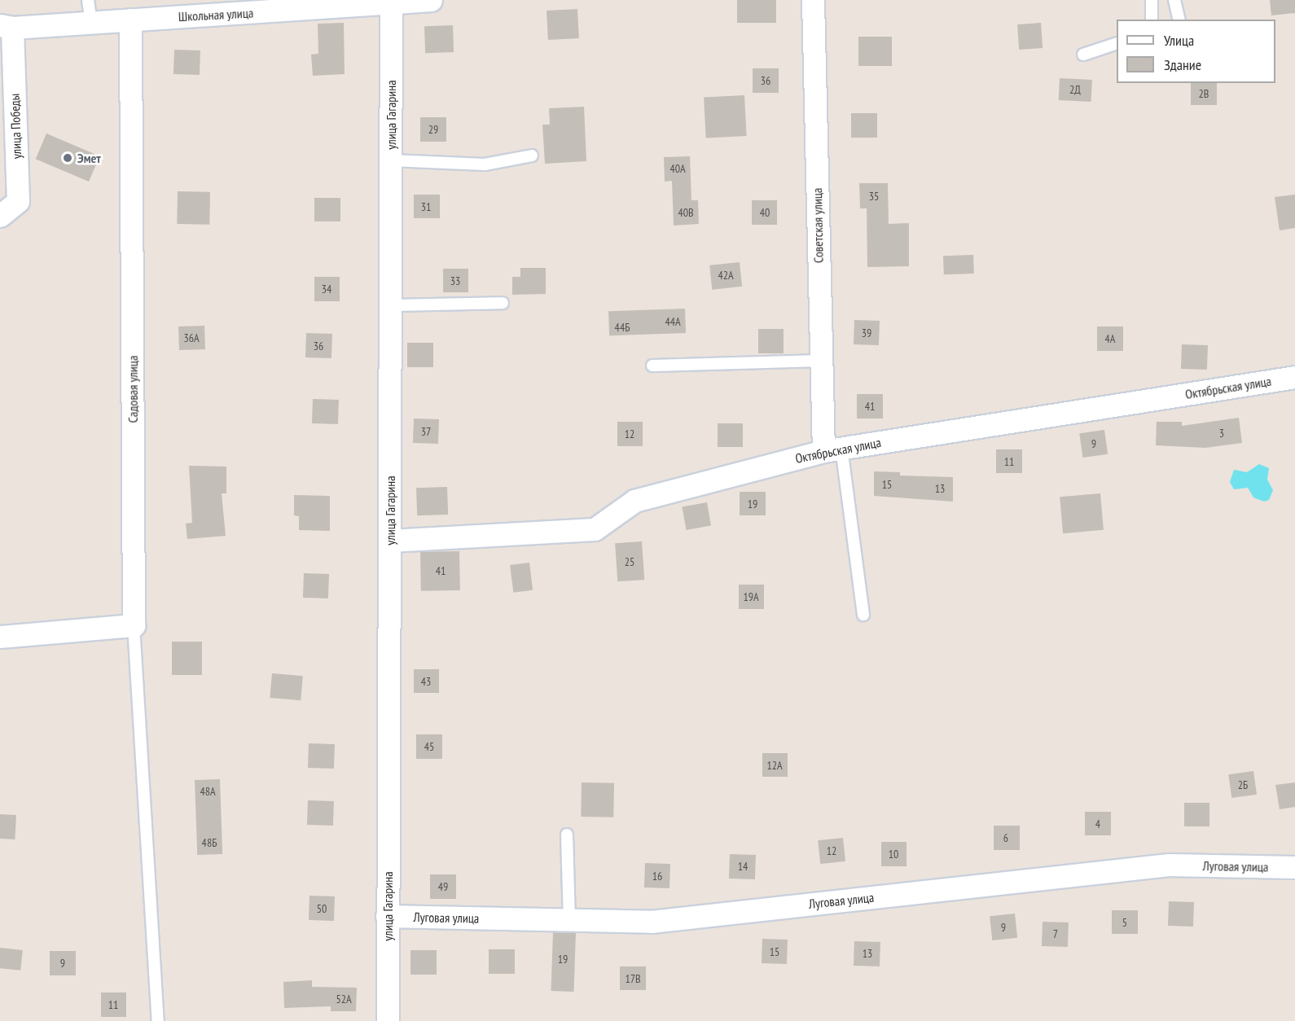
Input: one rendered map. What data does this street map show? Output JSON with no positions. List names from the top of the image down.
{
  "streets": {
    "street": [
      "Школьная улица",
      "улица Гагарина",
      "улица Победы",
      "Советская улица",
      "Октябрьская улица",
      "Садовая улица",
      "Луговая улица"
    ]
  },
  "crossings": [
    ["Школьная улица", "улица Гагарина"],
    ["Школьная улица", "улица Победы"],
    ["Школьная улица", "Садовая улица"],
    ["улица Гагарина", "Октябрьская улица"],
    ["улица Гагарина", "Луговая улица"],
    ["Советская улица", "Октябрьская улица"]
  ],
  "places": ["Эмет"],
  "house_numbers": [
    "36",
    "2Д",
    "2В",
    "29",
    "40А",
    "35",
    "31",
    "40В",
    "40",
    "42А",
    "33",
    "34",
    "44А",
    "44Б",
    "39",
    "36А",
    "4А",
    "36",
    "41",
    "37",
    "3",
    "12",
    "9",
    "11",
    "15",
    "13",
    "19",
    "25",
    "41",
    "19А",
    "43",
    "45",
    "12А",
    "2Б",
    "48А",
    "4",
    "6",
    "48Б",
    "12",
    "10",
    "14",
    "16",
    "49",
    "50",
    "5",
    "9",
    "7",
    "15",
    "13",
    "19",
    "9",
    "17В",
    "52А",
    "11"
  ],
  "legend": ["Улица", "Здание"]
}
